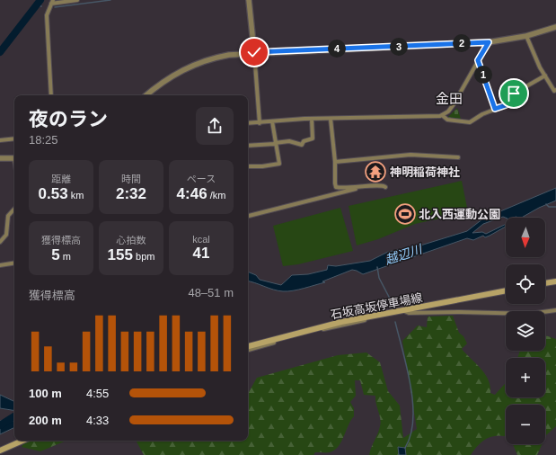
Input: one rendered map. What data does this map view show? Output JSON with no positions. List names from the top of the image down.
{
  "streets": {
    "main road": ["石坂高坂停車場線"]
  },
  "districts": ["金田"],
  "water": ["越辺川"],
  "places": {
    "temple": ["神明稲荷神社"],
    "sports": ["北入西運動公園"]
  },
  "north": "bottom",
  "page": {
    "pins": [
      "2",
      "3",
      "4",
      "1"
    ],
    "heading": ["夜のラン", "18:25"],
    "stats": [
      ["距離", "0.53 km"],
      ["時間", "2:32"],
      ["ペース", "4:46 /km"],
      ["獲得標高", "5 m"],
      ["心拍数", "155 bpm"],
      ["kcal", "41"]
    ],
    "map_buttons": ["+", "−"],
    "chart": ["獲得標高", "48–51 m"],
    "list": [
      {
        "name": "100 m",
        "note": "4:55"
      },
      {
        "name": "200 m",
        "note": "4:33"
      }
    ]
  }
}
